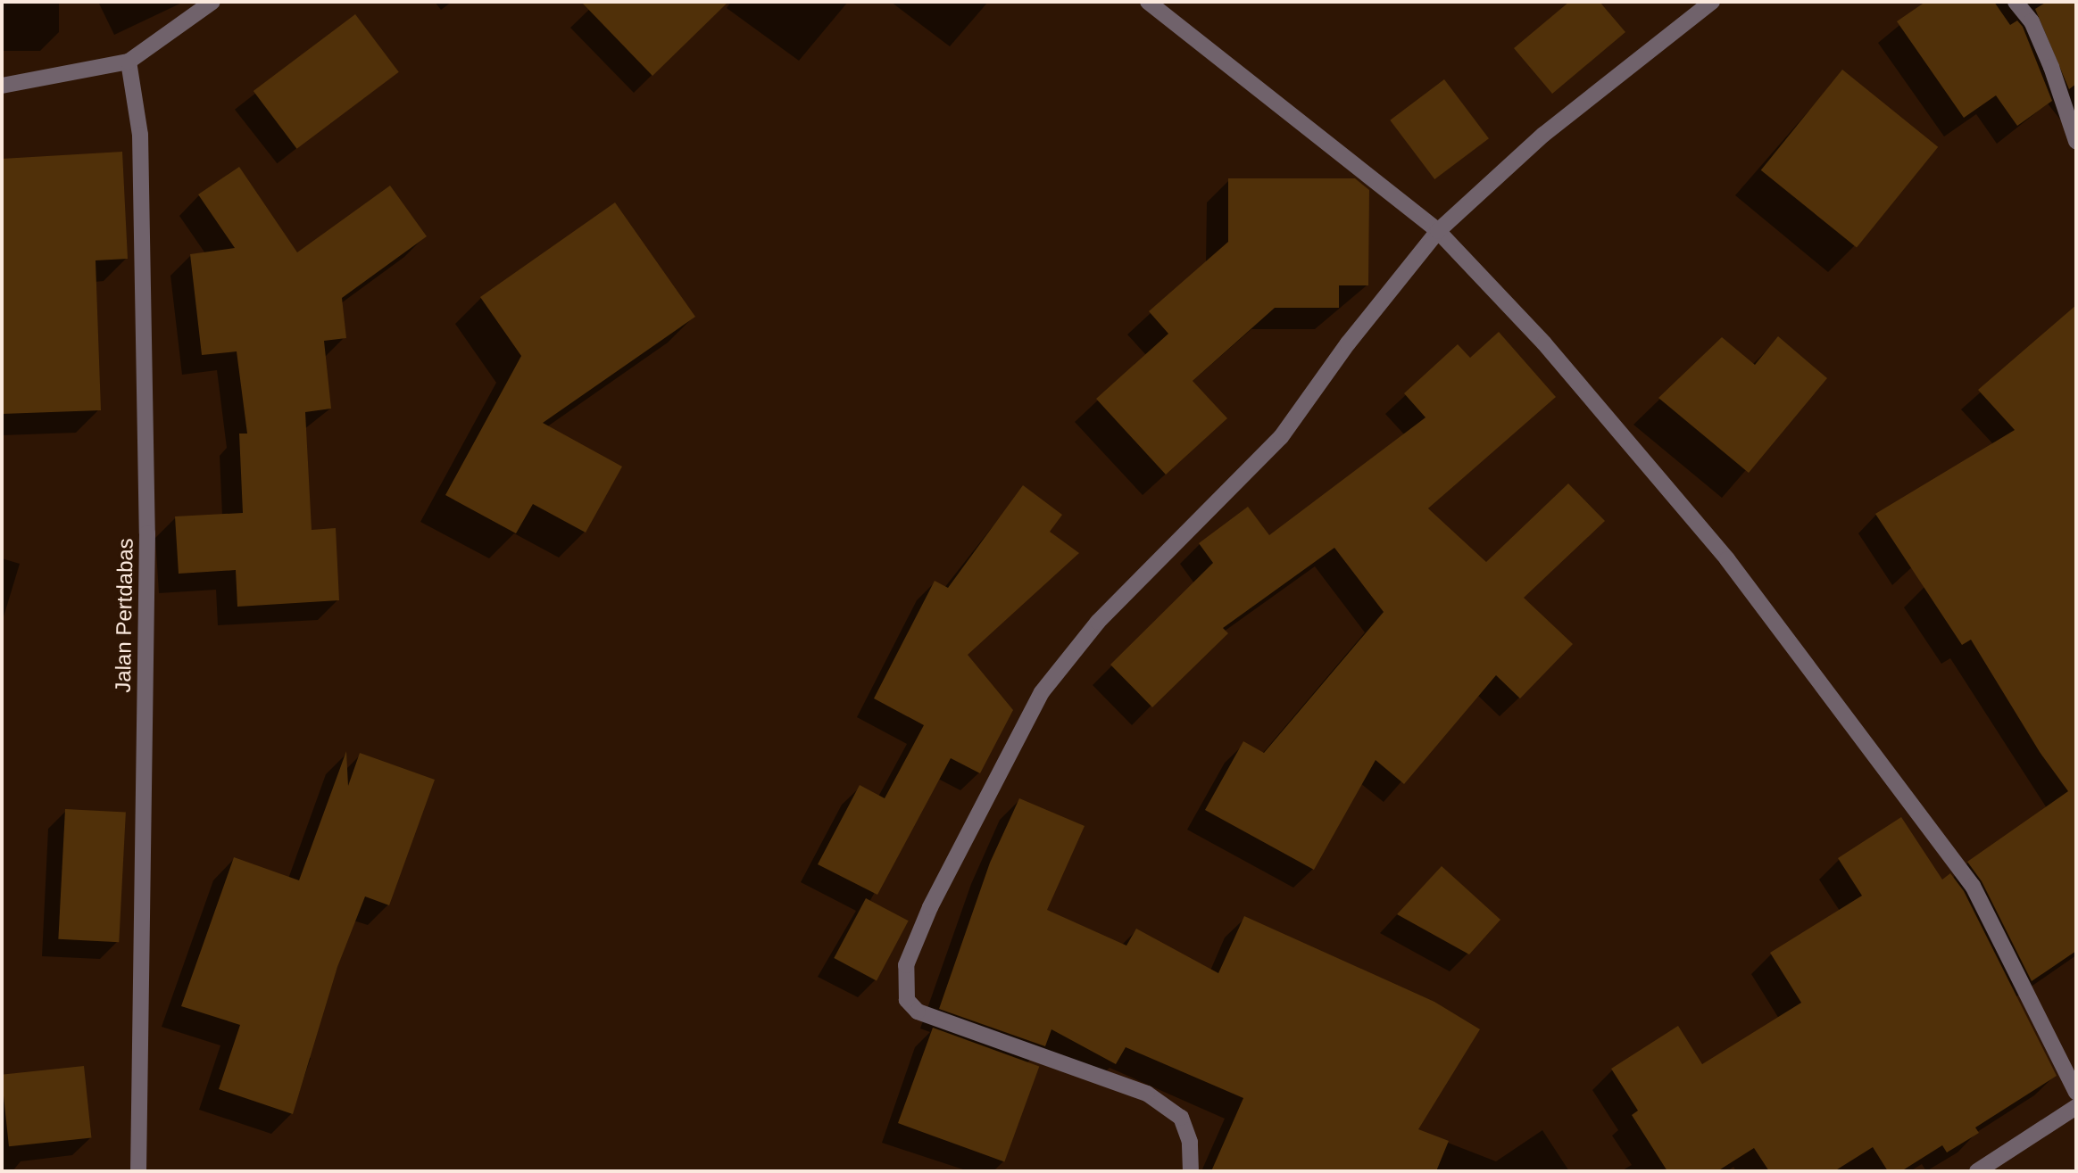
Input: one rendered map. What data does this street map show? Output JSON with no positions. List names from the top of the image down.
{
  "streets": {
    "street": ["Jalan Pertdabas"]
  }
}
